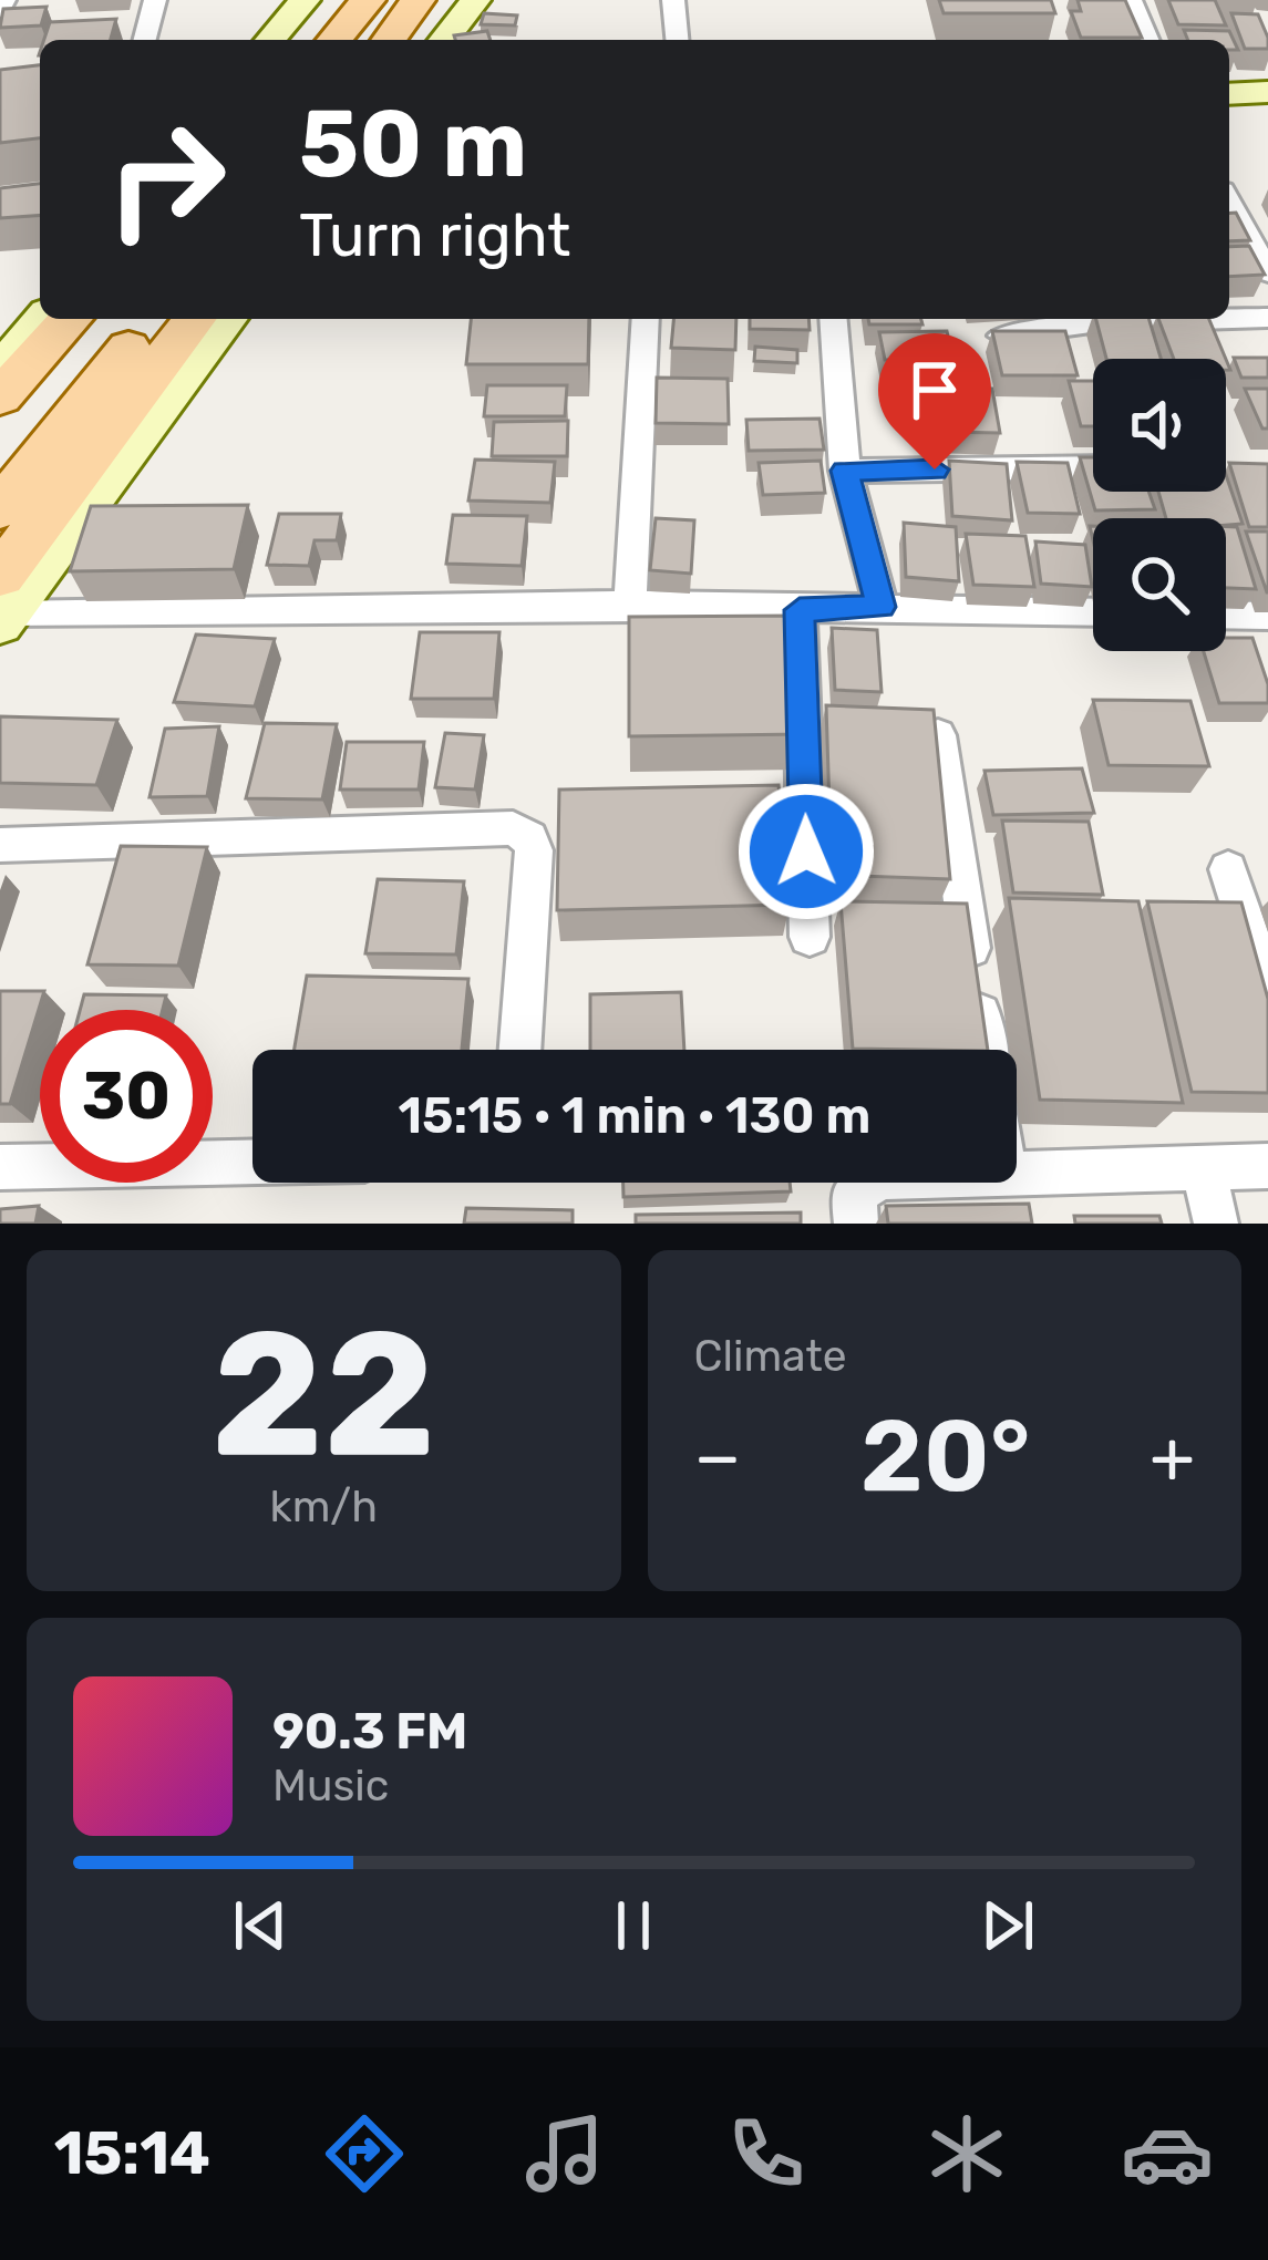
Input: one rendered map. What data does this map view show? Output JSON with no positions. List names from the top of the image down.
{
  "page": {
    "turn": ["50 m", "Turn right"],
    "limit": "30",
    "trip": "15:15 · 1 min · 130 m",
    "tile": [
      ["22", "km/h"],
      "Climate"
    ],
    "heat": ["−", "20°", "+"],
    "song": ["90.3 FM", "Music"],
    "tabs": "15:14"
  }
}
